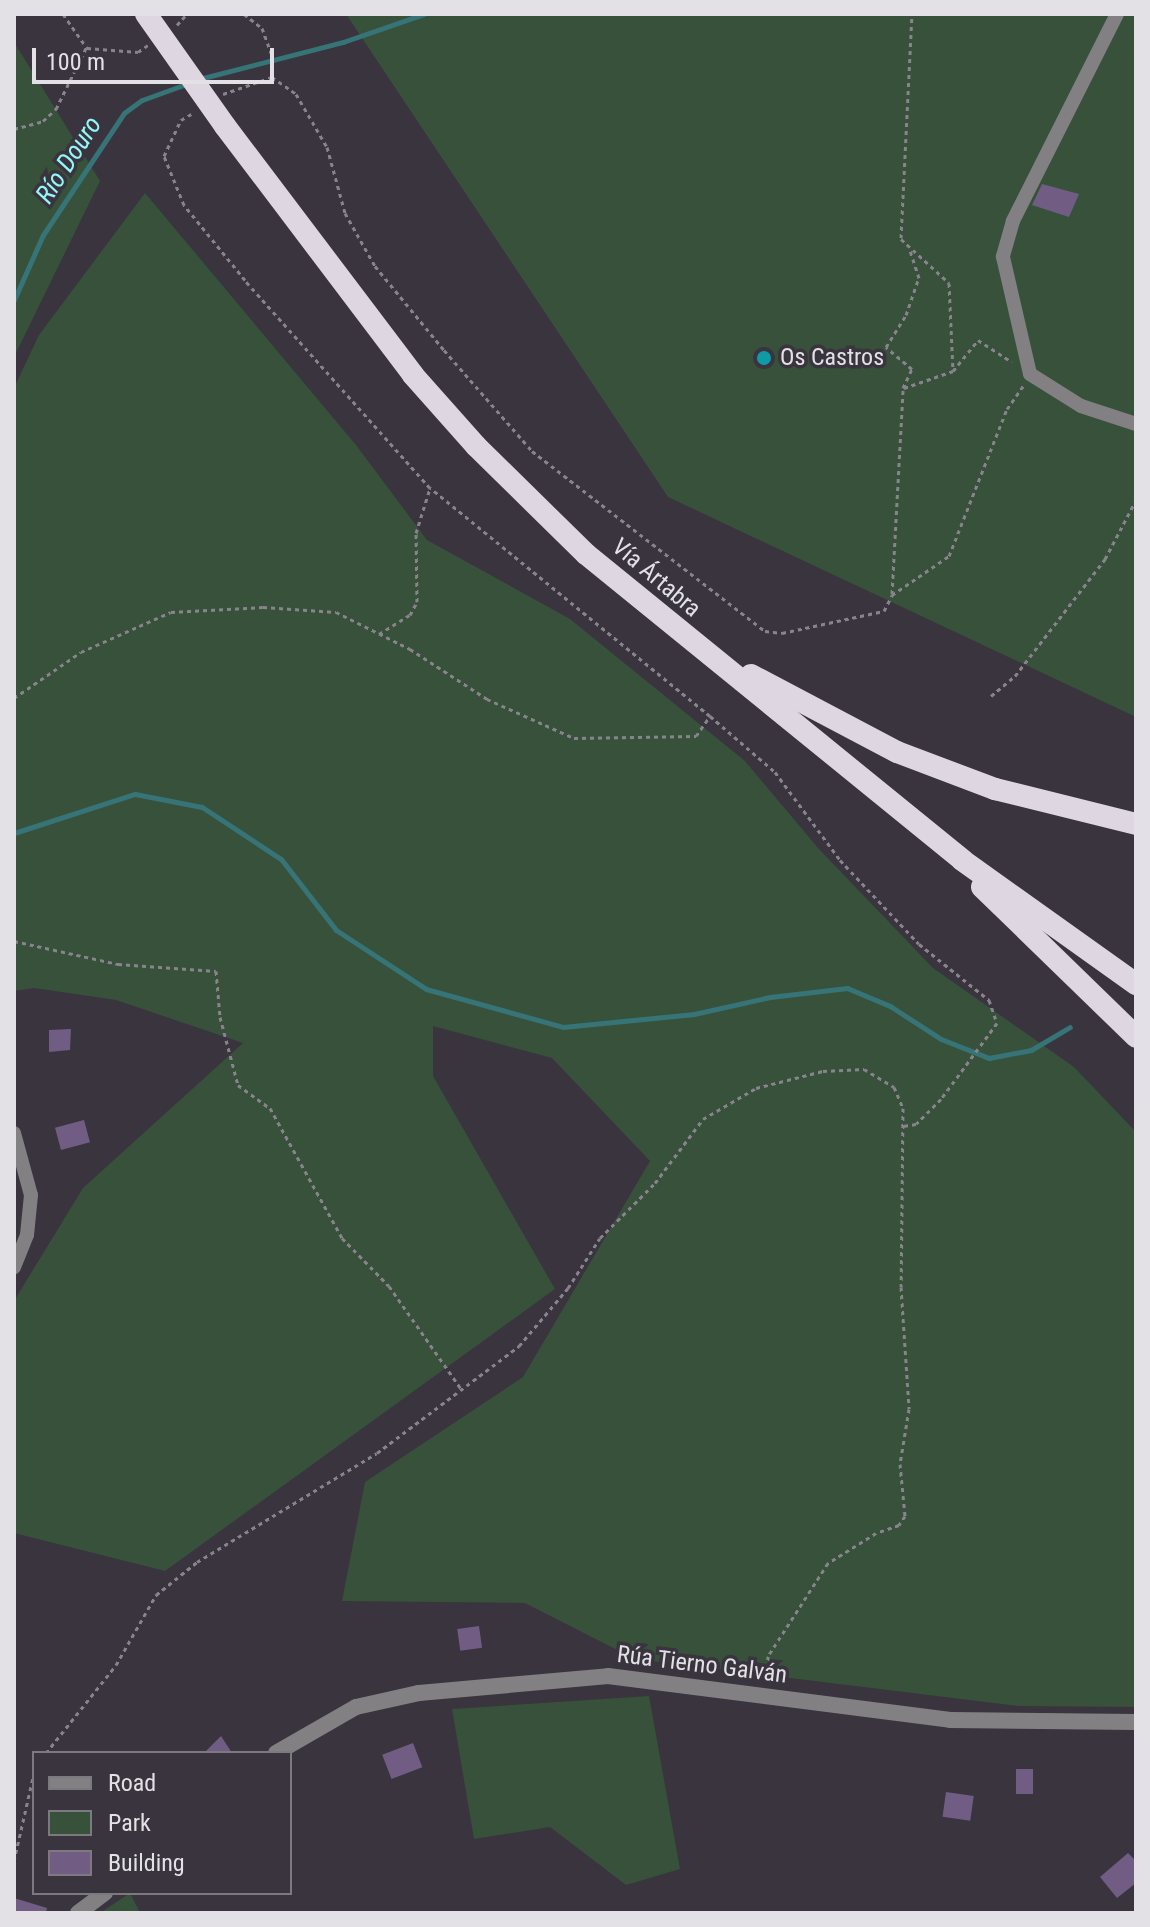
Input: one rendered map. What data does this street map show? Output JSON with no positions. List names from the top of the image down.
{
  "streets": {
    "highway": ["Vía Ártabra"],
    "street": ["Rúa Tierno Galván"]
  },
  "water": ["Río Douro"],
  "places": ["Os Castros"],
  "legend": ["Road", "Park", "Building"],
  "scale_bar": "100 m"
}
